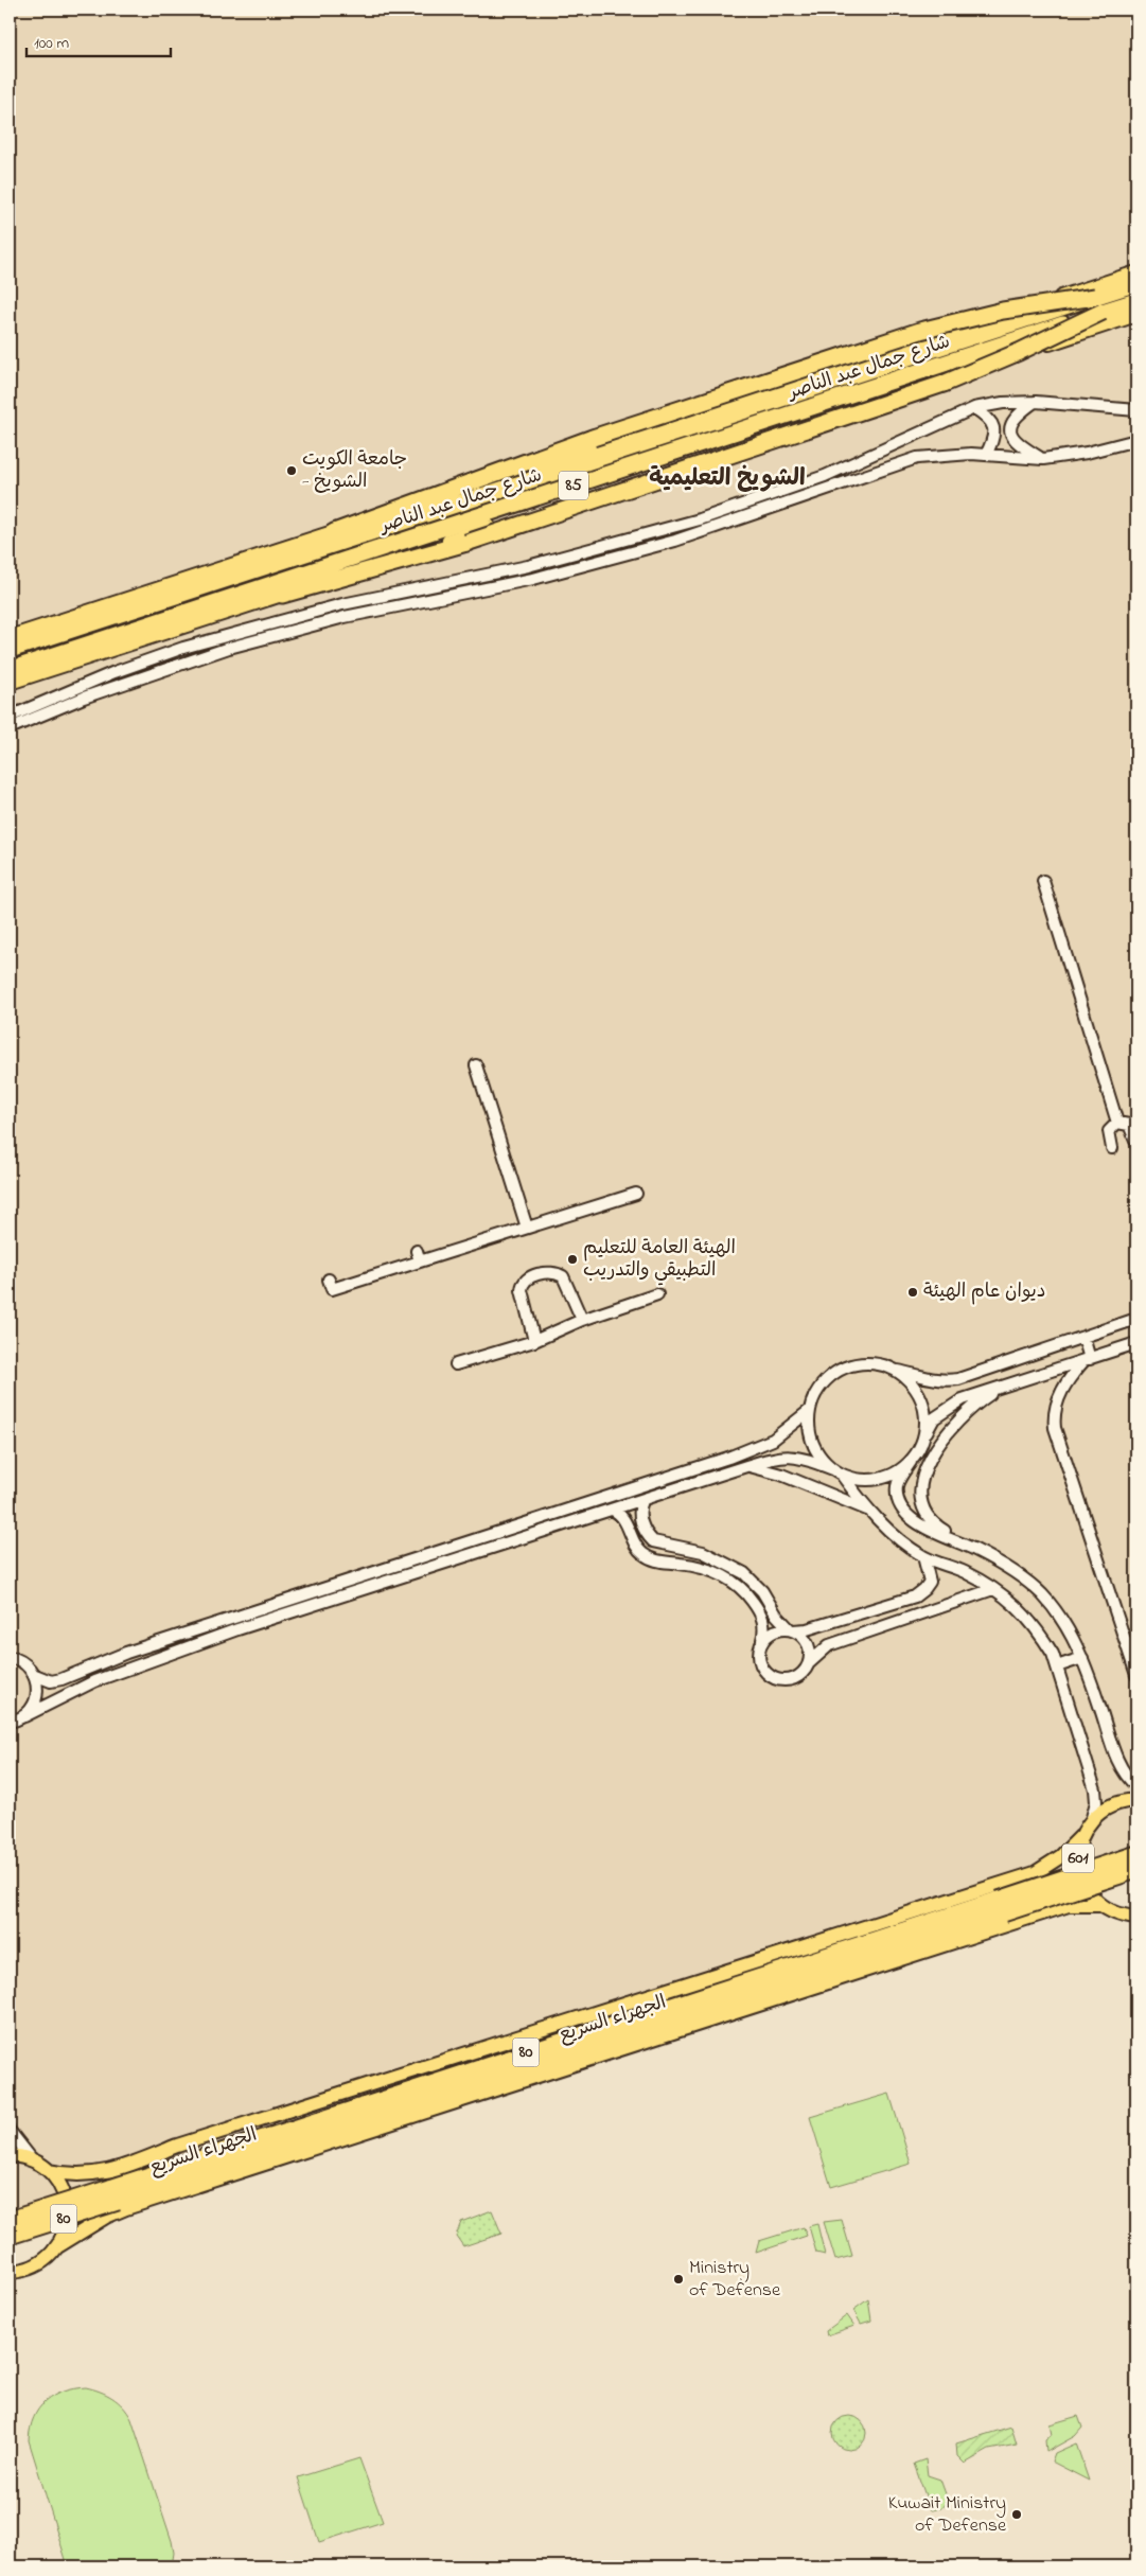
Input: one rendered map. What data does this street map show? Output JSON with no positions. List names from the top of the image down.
{
  "streets": {
    "highway": [
      "شارع جمال عبد الناصر",
      "85",
      "الجهراء السريع",
      "80"
    ],
    "main road": ["601"]
  },
  "crossings": [
    ["601", "الجهراء السريع"]
  ],
  "districts": ["الشويخ التعليمية"],
  "places": [
    "جامعة الكويت - الشويخ",
    "الهيئة العامة للتعليم التطبيقي والتدريب",
    "ديوان عام الهيئة",
    "Ministry of Defense",
    "Kuwait Ministry of Defense"
  ],
  "scale_bar": "100 m"
}
